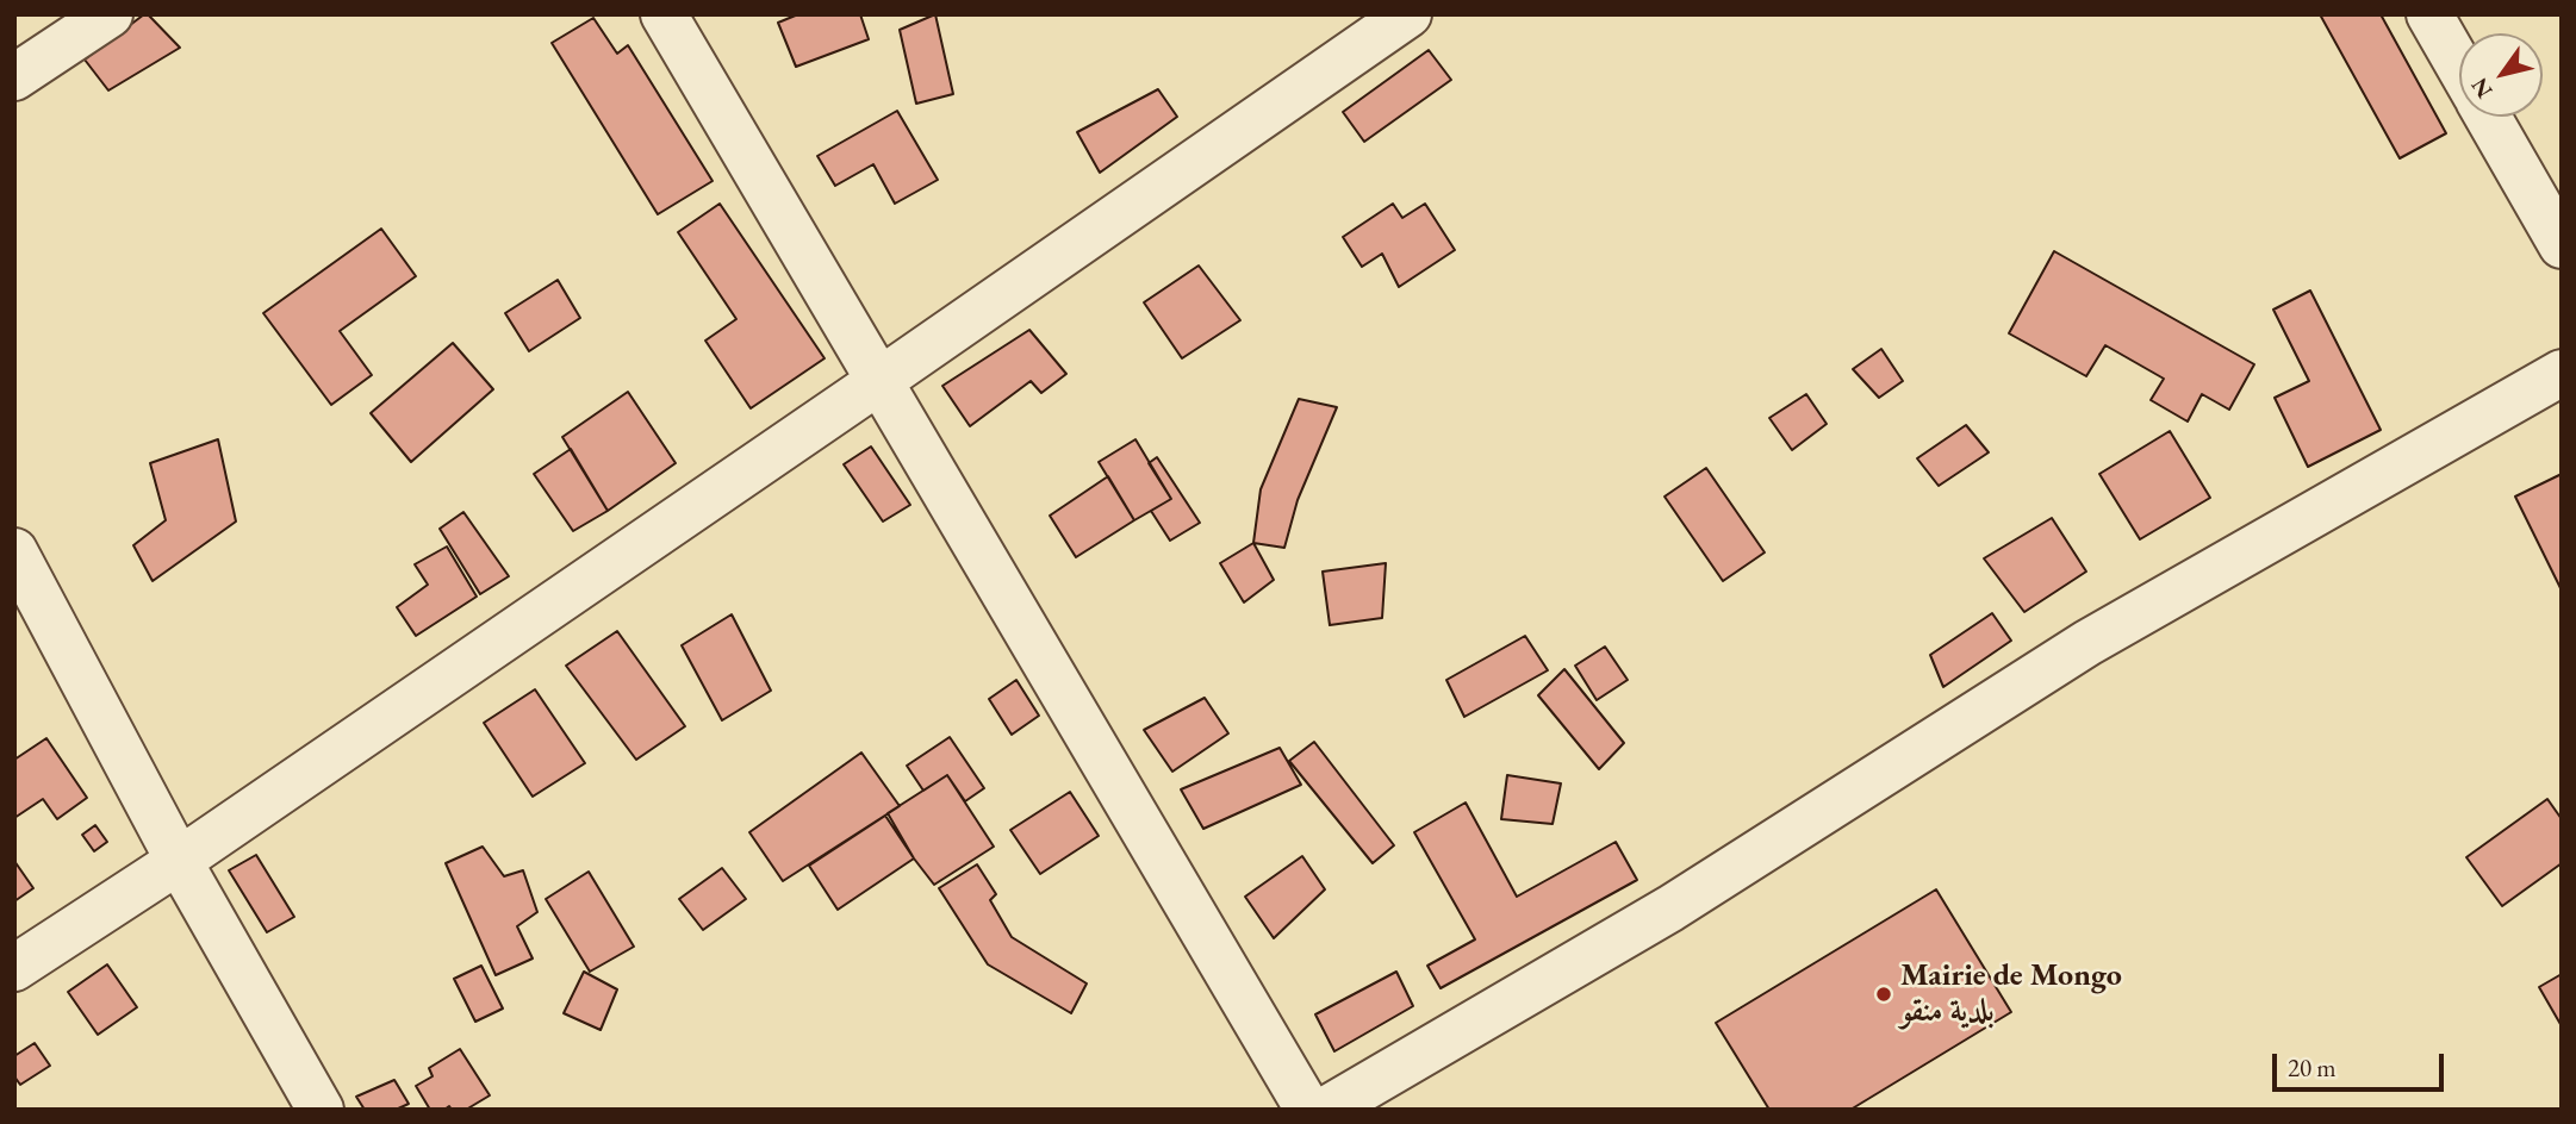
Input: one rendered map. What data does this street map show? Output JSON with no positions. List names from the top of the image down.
{
  "places": ["Mairie de Mongo بلدية منقو"],
  "scale_bar": "20 m",
  "north": "bottom left"
}
